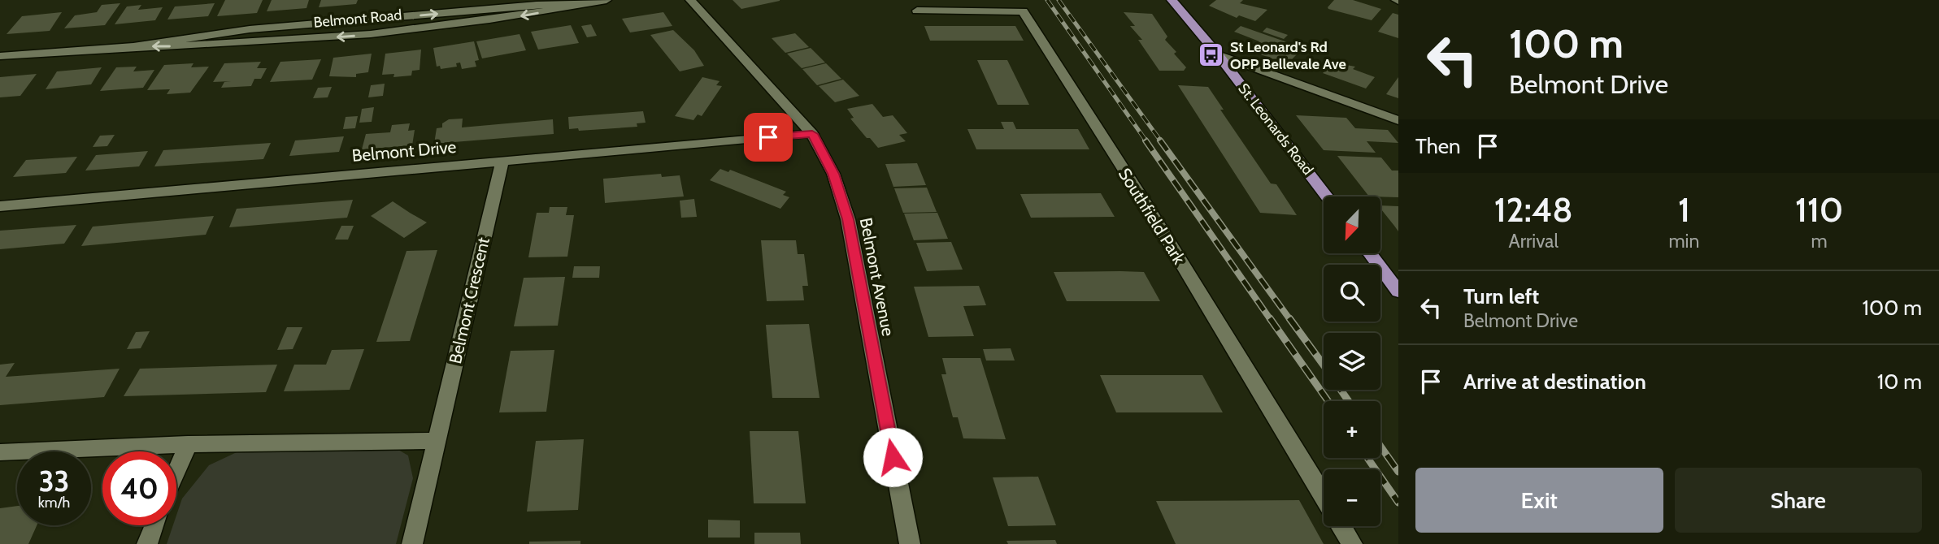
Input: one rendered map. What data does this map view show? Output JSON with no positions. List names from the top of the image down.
{
  "streets": {
    "main road": ["St. Leonards Road"],
    "street": [
      "Belmont Road",
      "Belmont Drive",
      "Southfield Park",
      "Belmont Avenue",
      "Belmont Crescent"
    ]
  },
  "crossings": [
    ["Belmont Drive", "Belmont Avenue"],
    ["Belmont Drive", "Belmont Crescent"]
  ],
  "places": {
    "bus stop": ["St Leonard's Rd OPP Bellevale Ave"]
  },
  "north": "bottom left",
  "page": {
    "turn": ["100 m", "Belmont Drive"],
    "then": "Then",
    "eta": [
      "12:48",
      "Arrival",
      "1",
      "min",
      "110",
      "m"
    ],
    "map_buttons": ["+", "−"],
    "list": [
      {
        "name": "Turn left",
        "note": "Belmont Drive",
        "value": "100 m"
      },
      {
        "name": "Arrive at destination",
        "value": "10 m"
      }
    ],
    "speed": "33 km/h",
    "limit": "40",
    "buttons": ["Exit", "Share"]
  }
}
